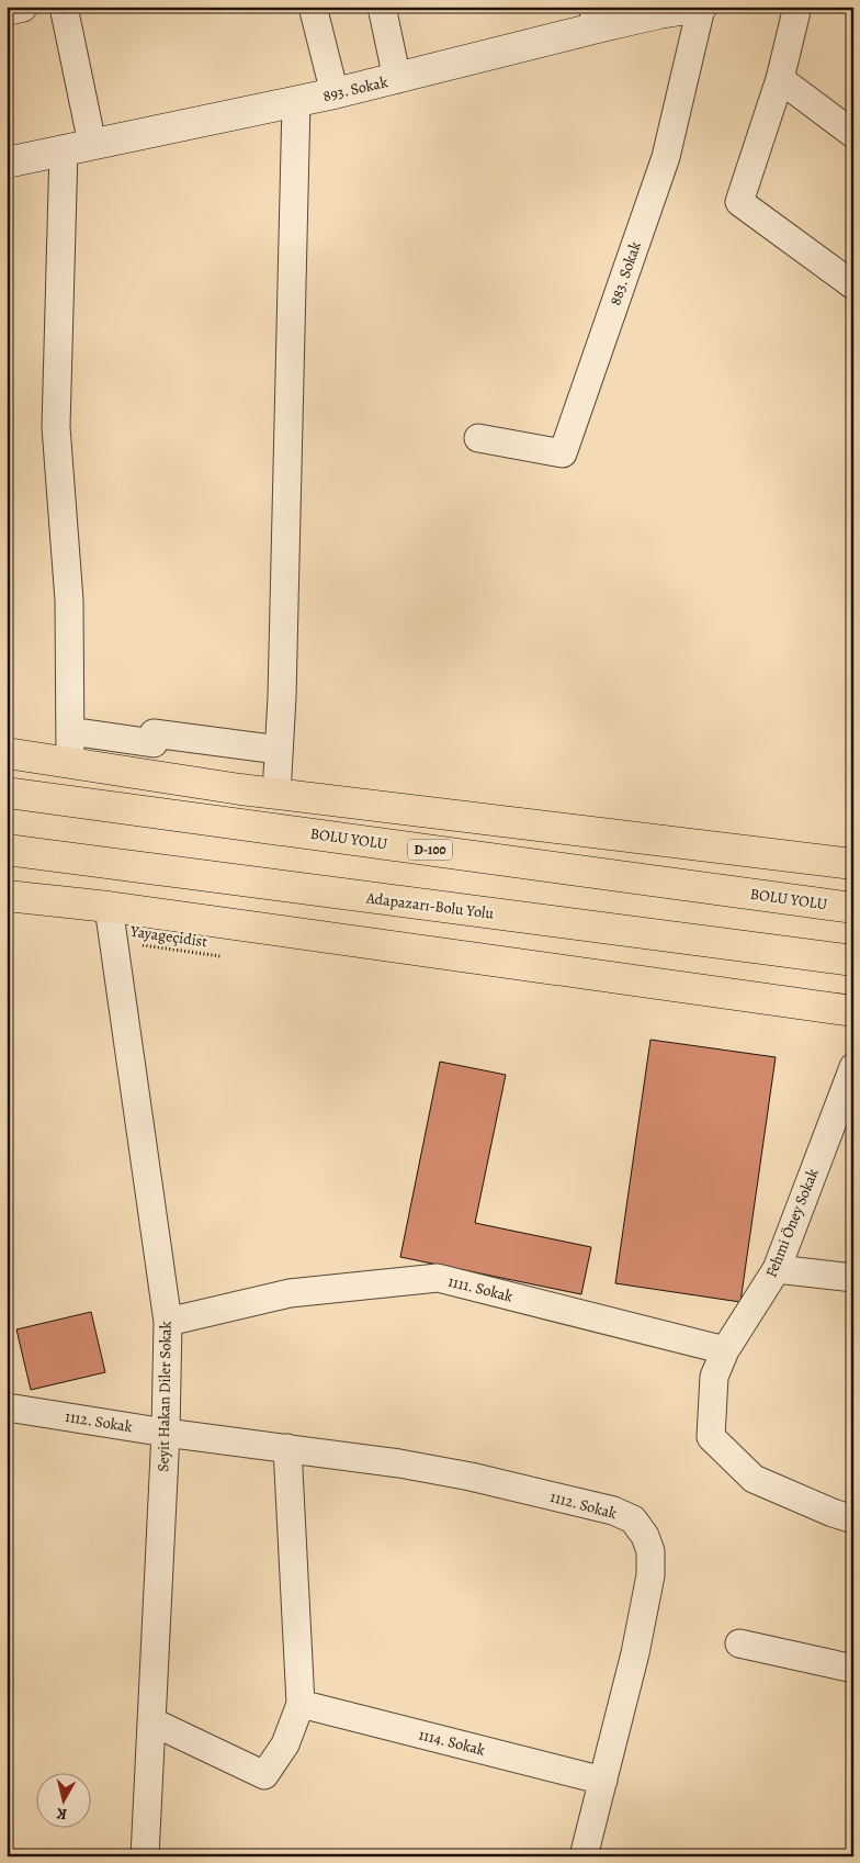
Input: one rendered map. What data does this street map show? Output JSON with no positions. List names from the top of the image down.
{
  "streets": {
    "highway": ["BOLU YOLU", "D-100", "Adapazarı-Bolu Yolu"],
    "street": [
      "893. Sokak",
      "883. Sokak",
      "Fehmi Öney Sokak",
      "1111. Sokak",
      "Seyit Hakan Diler Sokak",
      "1112. Sokak",
      "1114. Sokak"
    ],
    "path": ["Yayageçidist"]
  },
  "crossings": [
    ["893. Sokak", "883. Sokak"],
    ["Yayageçidist", "Seyit Hakan Diler Sokak"],
    ["Fehmi Öney Sokak", "1111. Sokak"],
    ["1111. Sokak", "Seyit Hakan Diler Sokak"],
    ["Seyit Hakan Diler Sokak", "1112. Sokak"],
    ["1112. Sokak", "1114. Sokak"]
  ],
  "north": "bottom"
}
